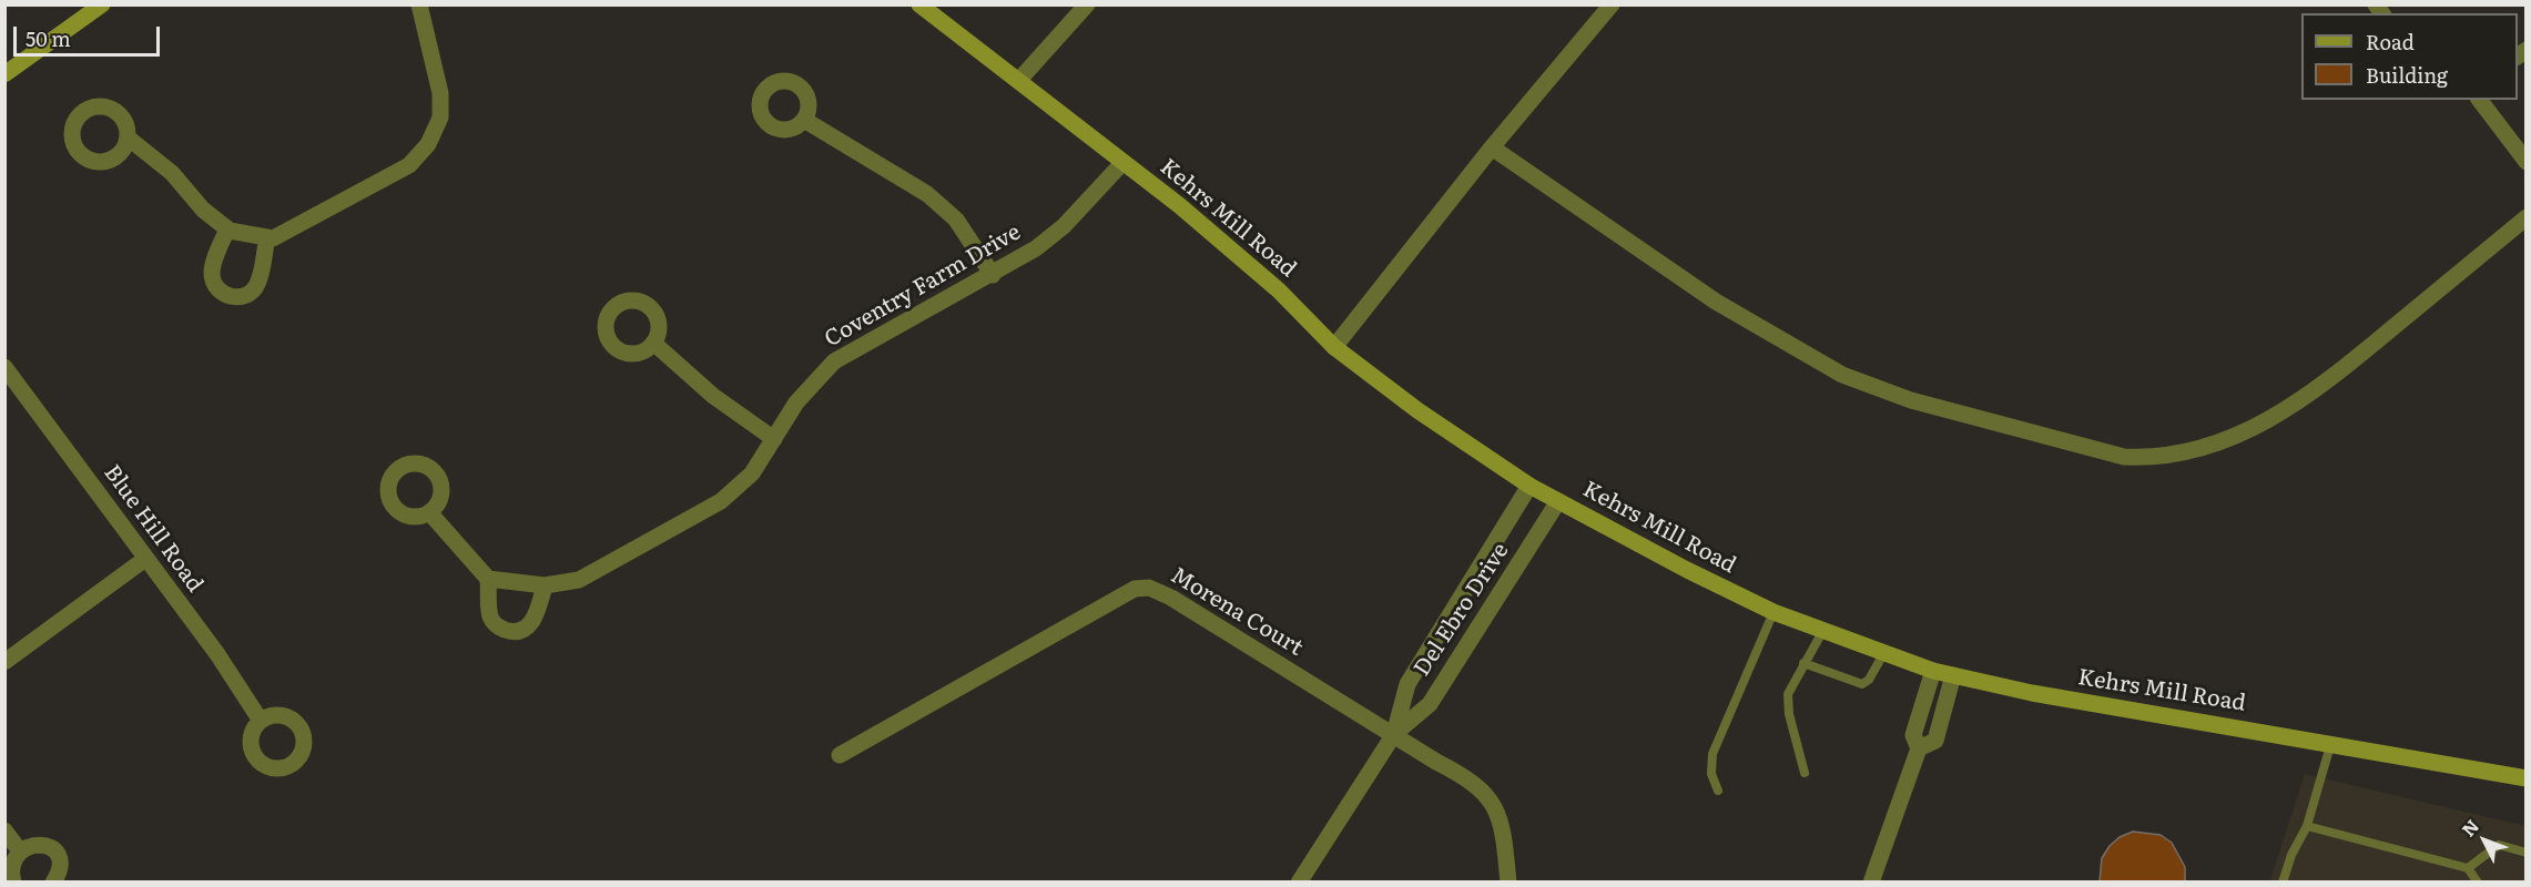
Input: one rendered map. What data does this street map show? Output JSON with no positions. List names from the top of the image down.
{
  "streets": {
    "main road": ["Kehrs Mill Road"],
    "street": [
      "Coventry Farm Drive",
      "Blue Hill Road",
      "Del Ebro Drive",
      "Morena Court"
    ]
  },
  "crossings": [
    ["Kehrs Mill Road", "Coventry Farm Drive"],
    ["Kehrs Mill Road", "Del Ebro Drive"],
    ["Del Ebro Drive", "Morena Court"]
  ],
  "legend": ["Road", "Building"],
  "scale_bar": "50 m",
  "north": "top left"
}
